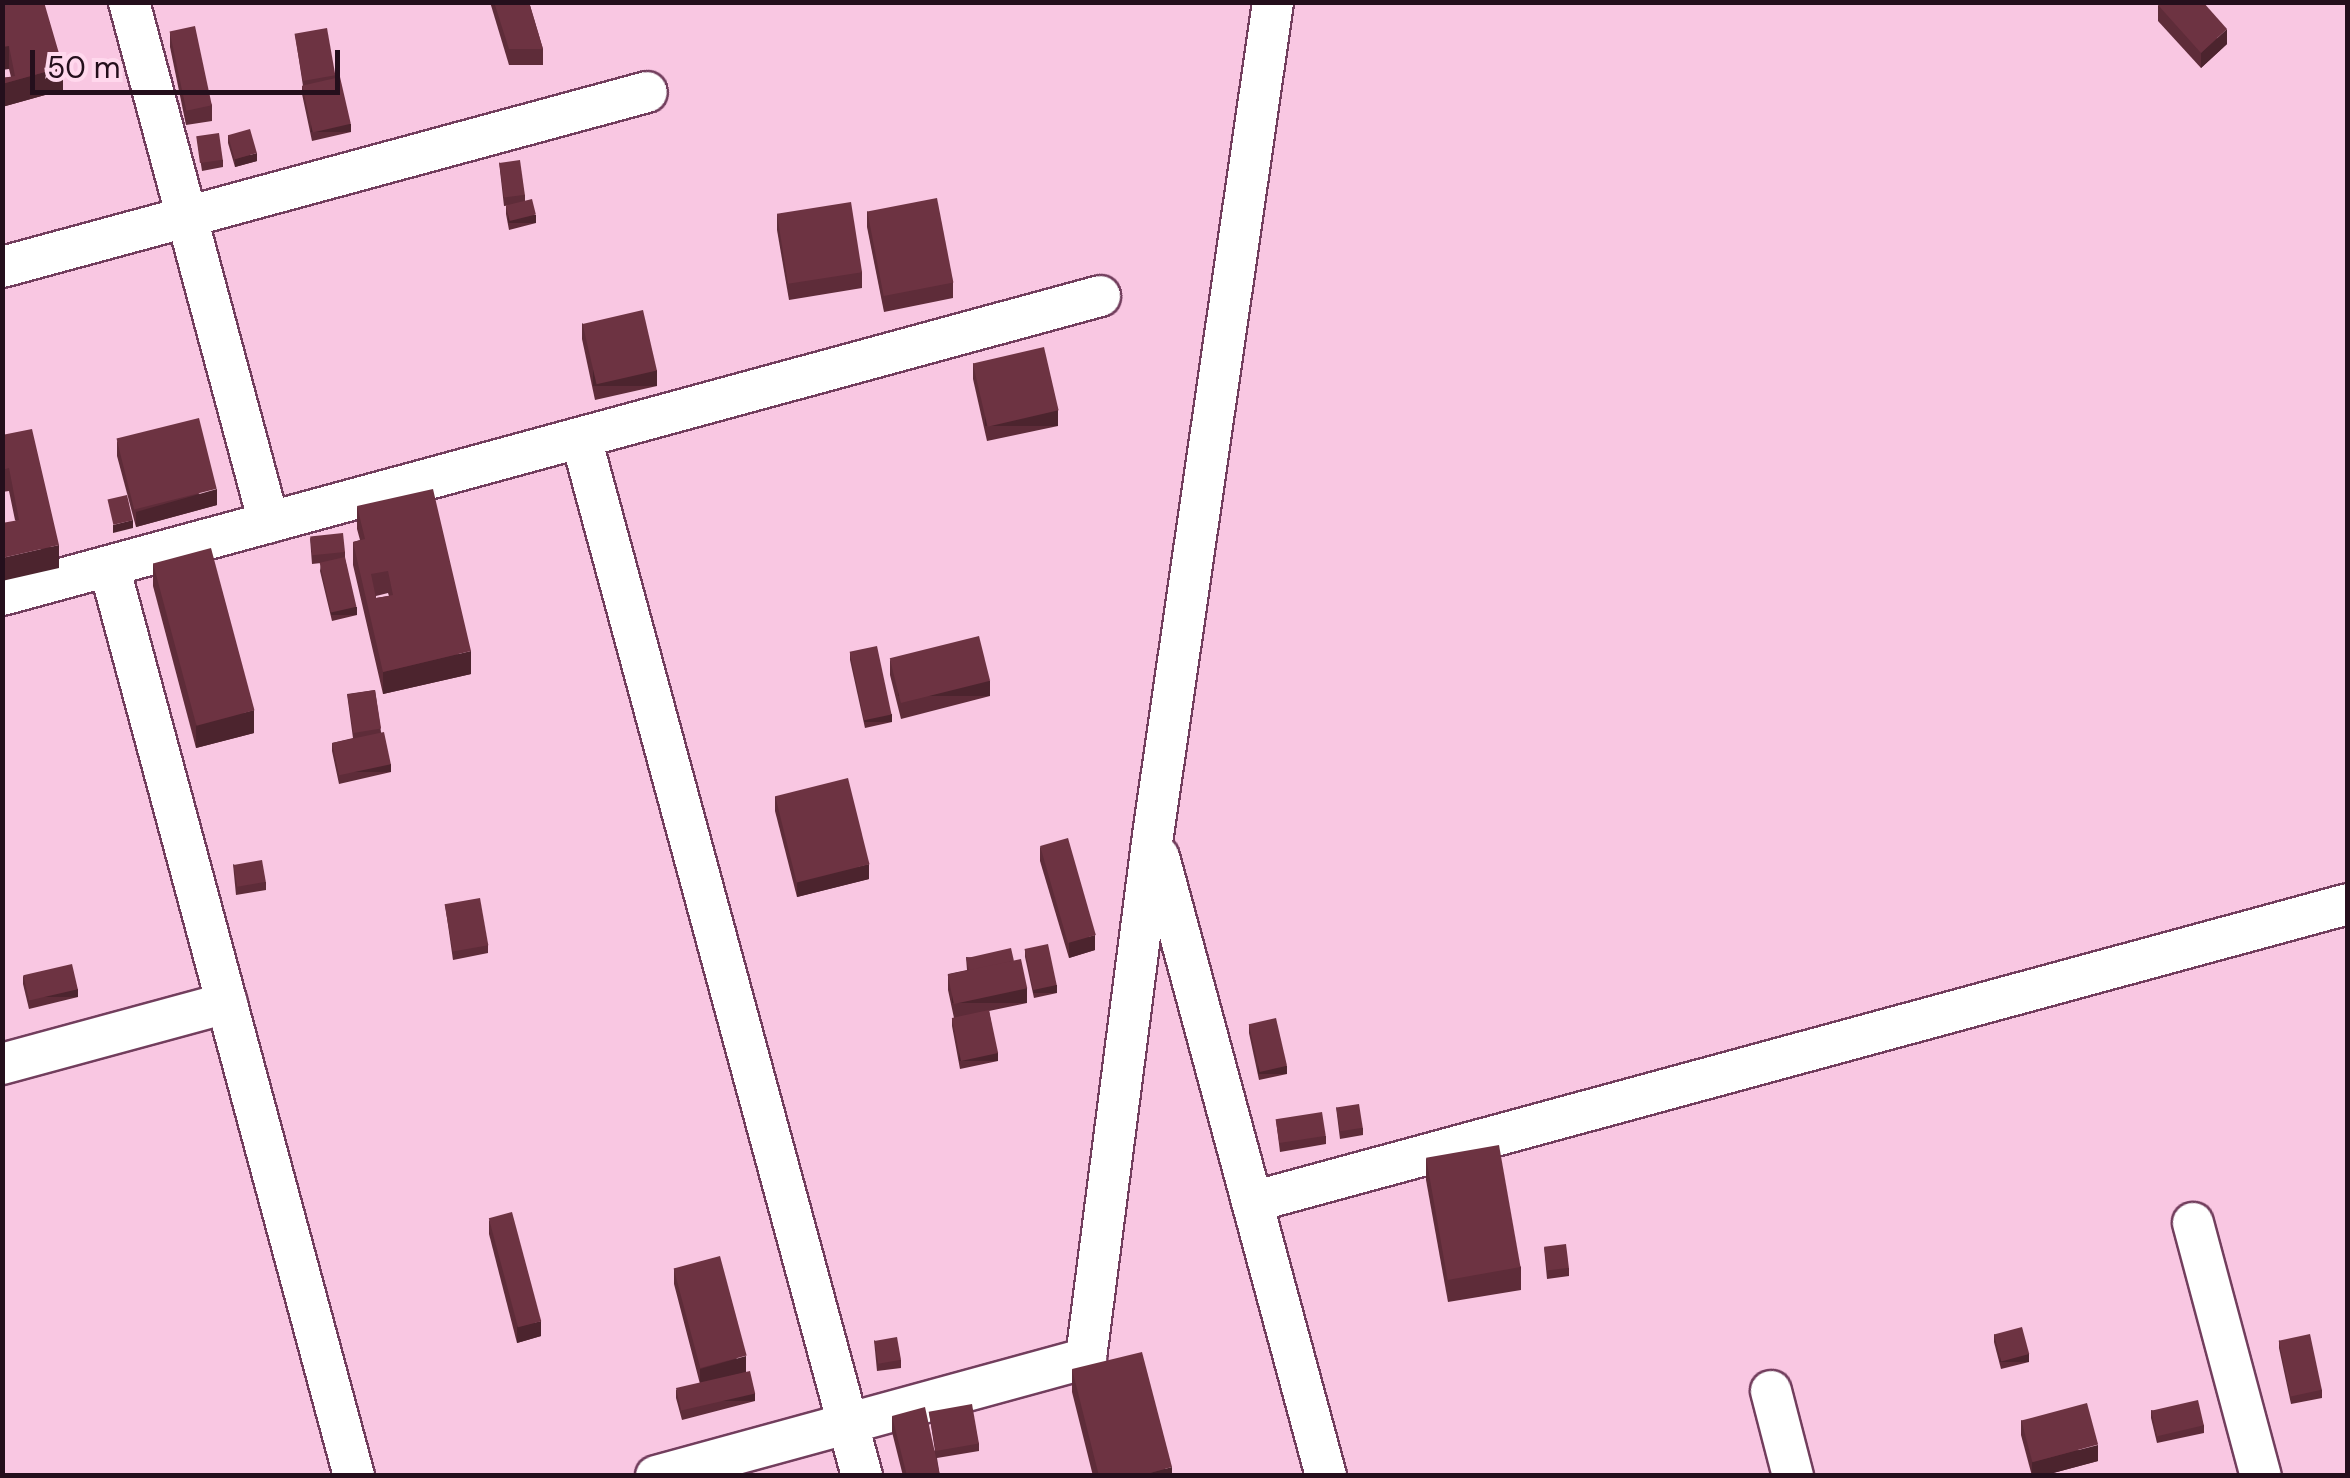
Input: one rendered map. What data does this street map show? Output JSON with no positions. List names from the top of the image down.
{
  "scale_bar": "50 m"
}
